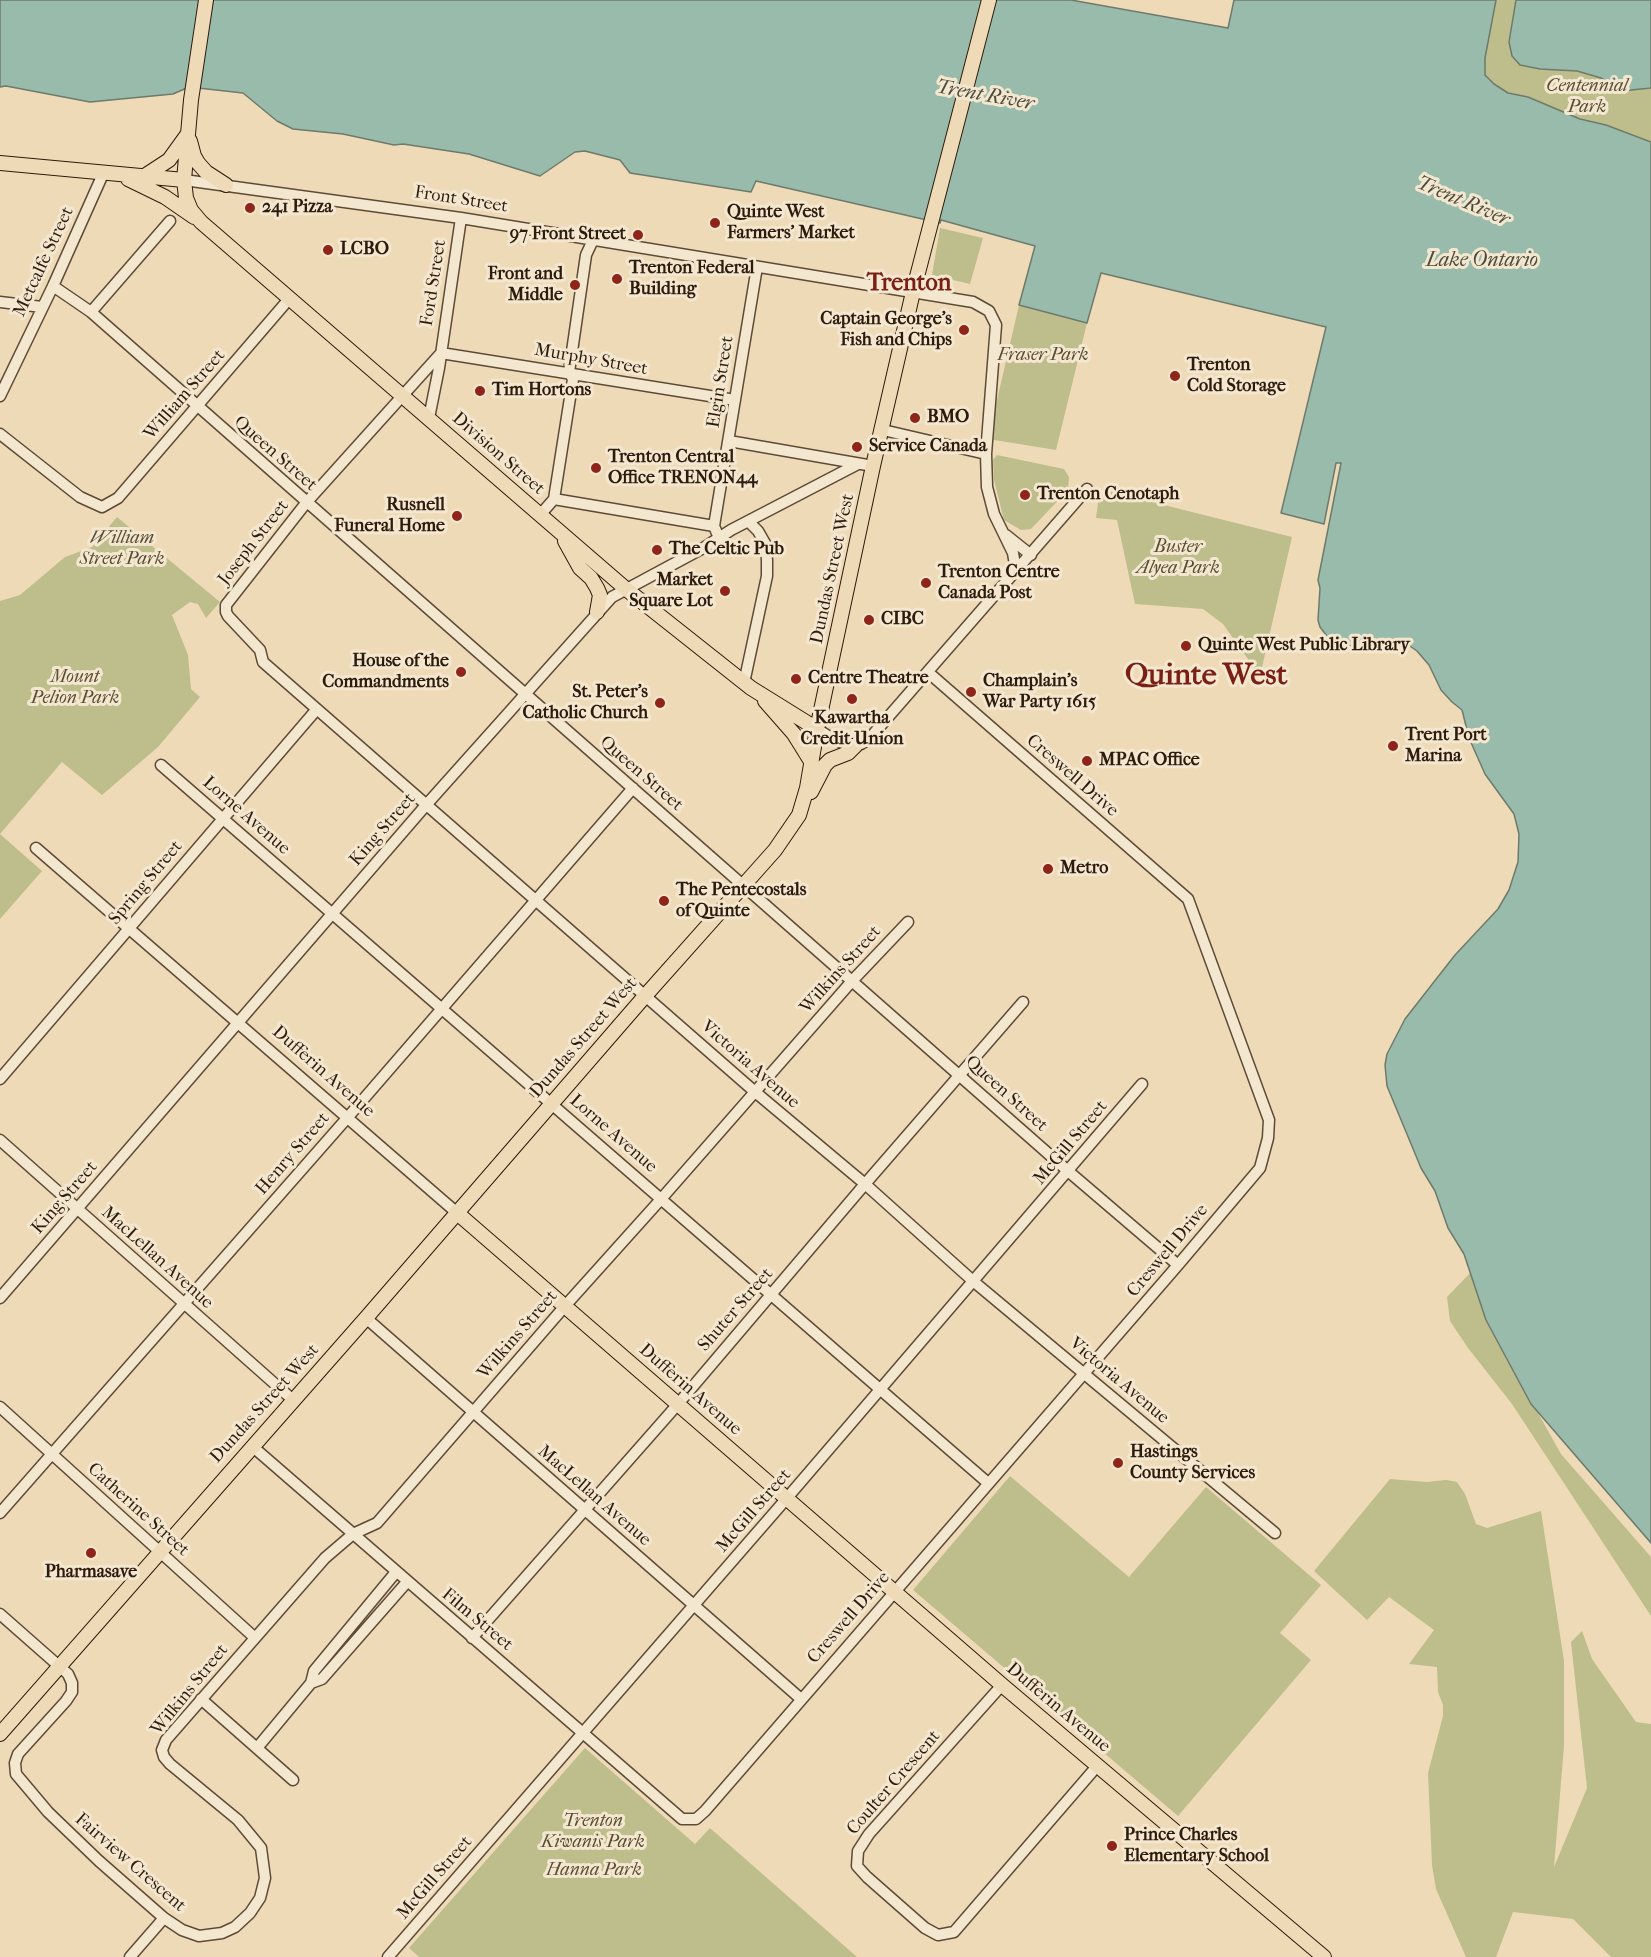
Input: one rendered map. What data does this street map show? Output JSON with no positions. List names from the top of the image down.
{
  "streets": {
    "main road": [
      "Front Street",
      "Division Street",
      "Dundas Street West",
      "Dufferin Avenue"
    ],
    "street": [
      "Metcalfe Street",
      "Ford Street",
      "Murphy Street",
      "Elgin Street",
      "William Street",
      "Queen Street",
      "Joseph Street",
      "Creswell Drive",
      "Lorne Avenue",
      "King Street",
      "Spring Street",
      "Wilkins Street",
      "Victoria Avenue",
      "McGill Street",
      "Henry Street",
      "MacLellan Avenue",
      "Shuter Street",
      "Catherine Street",
      "Film Street",
      "Coulter Crescent",
      "Fairview Crescent"
    ]
  },
  "crossings": [
    ["Front Street", "Metcalfe Street"],
    ["Front Street", "Ford Street"],
    ["Front Street", "Elgin Street"],
    ["Front Street", "Division Street"],
    ["Front Street", "Dundas Street West"],
    ["Metcalfe Street", "Queen Street"],
    ["Ford Street", "Murphy Street"],
    ["Ford Street", "Division Street"],
    ["Ford Street", "Joseph Street"],
    ["Murphy Street", "Elgin Street"],
    ["William Street", "Queen Street"],
    ["William Street", "Division Street"],
    ["Queen Street", "Joseph Street"],
    ["Queen Street", "Dundas Street West"],
    ["Queen Street", "Creswell Drive"],
    ["Queen Street", "King Street"],
    ["Queen Street", "Wilkins Street"],
    ["Queen Street", "McGill Street"],
    ["Queen Street", "Henry Street"],
    ["Queen Street", "Shuter Street"],
    ["Division Street", "Joseph Street"],
    ["Division Street", "Dundas Street West"],
    ["Division Street", "King Street"],
    ["Joseph Street", "Victoria Avenue"],
    ["Dundas Street West", "Lorne Avenue"],
    ["Dundas Street West", "Victoria Avenue"],
    ["Dundas Street West", "Dufferin Avenue"],
    ["Dundas Street West", "MacLellan Avenue"],
    ["Dundas Street West", "Catherine Street"],
    ["Dundas Street West", "Film Street"],
    ["Dundas Street West", "Fairview Crescent"],
    ["Creswell Drive", "Lorne Avenue"],
    ["Creswell Drive", "Victoria Avenue"],
    ["Creswell Drive", "Dufferin Avenue"],
    ["Creswell Drive", "MacLellan Avenue"],
    ["Creswell Drive", "Film Street"],
    ["Lorne Avenue", "King Street"],
    ["Lorne Avenue", "Spring Street"],
    ["Lorne Avenue", "Wilkins Street"],
    ["Lorne Avenue", "McGill Street"],
    ["Lorne Avenue", "Henry Street"],
    ["Lorne Avenue", "Shuter Street"],
    ["King Street", "Victoria Avenue"],
    ["King Street", "Dufferin Avenue"],
    ["King Street", "MacLellan Avenue"],
    ["Spring Street", "Victoria Avenue"],
    ["Spring Street", "Dufferin Avenue"],
    ["Wilkins Street", "Victoria Avenue"],
    ["Wilkins Street", "Dufferin Avenue"],
    ["Wilkins Street", "MacLellan Avenue"],
    ["Wilkins Street", "Catherine Street"],
    ["Wilkins Street", "Film Street"],
    ["Wilkins Street", "Fairview Crescent"],
    ["Victoria Avenue", "McGill Street"],
    ["Victoria Avenue", "Henry Street"],
    ["Victoria Avenue", "Shuter Street"],
    ["Dufferin Avenue", "McGill Street"],
    ["Dufferin Avenue", "Henry Street"],
    ["Dufferin Avenue", "Shuter Street"],
    ["Dufferin Avenue", "Coulter Crescent"],
    ["McGill Street", "MacLellan Avenue"],
    ["McGill Street", "Film Street"],
    ["Henry Street", "MacLellan Avenue"],
    ["Henry Street", "Catherine Street"],
    ["MacLellan Avenue", "Shuter Street"],
    ["Shuter Street", "Film Street"]
  ],
  "districts": ["Trenton", "Quinte West"],
  "water": ["Trent River", "Lake Ontario"],
  "parks": [
    "Centennial Park",
    "Fraser Park",
    "William Street Park",
    "Buster Alyea Park",
    "Mount Pelion Park",
    "Trenton Kiwanis Park",
    "Hanna Park"
  ],
  "places": [
    "241 Pizza",
    "Quinte West Farmers' Market",
    "97 Front Street",
    "LCBO",
    "Trenton Federal Building",
    "Front and Middle",
    "Captain George's Fish and Chips",
    "Trenton Cold Storage",
    "Tim Hortons",
    "BMO",
    "Service Canada",
    "Trenton Central Office TRENON44",
    "Trenton Cenotaph",
    "Rusnell Funeral Home",
    "The Celtic Pub",
    "Trenton Centre Canada Post",
    "Market Square Lot",
    "CIBC",
    "Quinte West Public Library",
    "House of the Commandments",
    "Centre Theatre",
    "Champlain's War Party 1615",
    "Kawartha Credit Union",
    "St. Peter's Catholic Church",
    "Trent Port Marina",
    "MPAC Office",
    "Metro",
    "The Pentecostals of Quinte",
    "Hastings County Services",
    "Pharmasave",
    "Prince Charles Elementary School"
  ]
}
